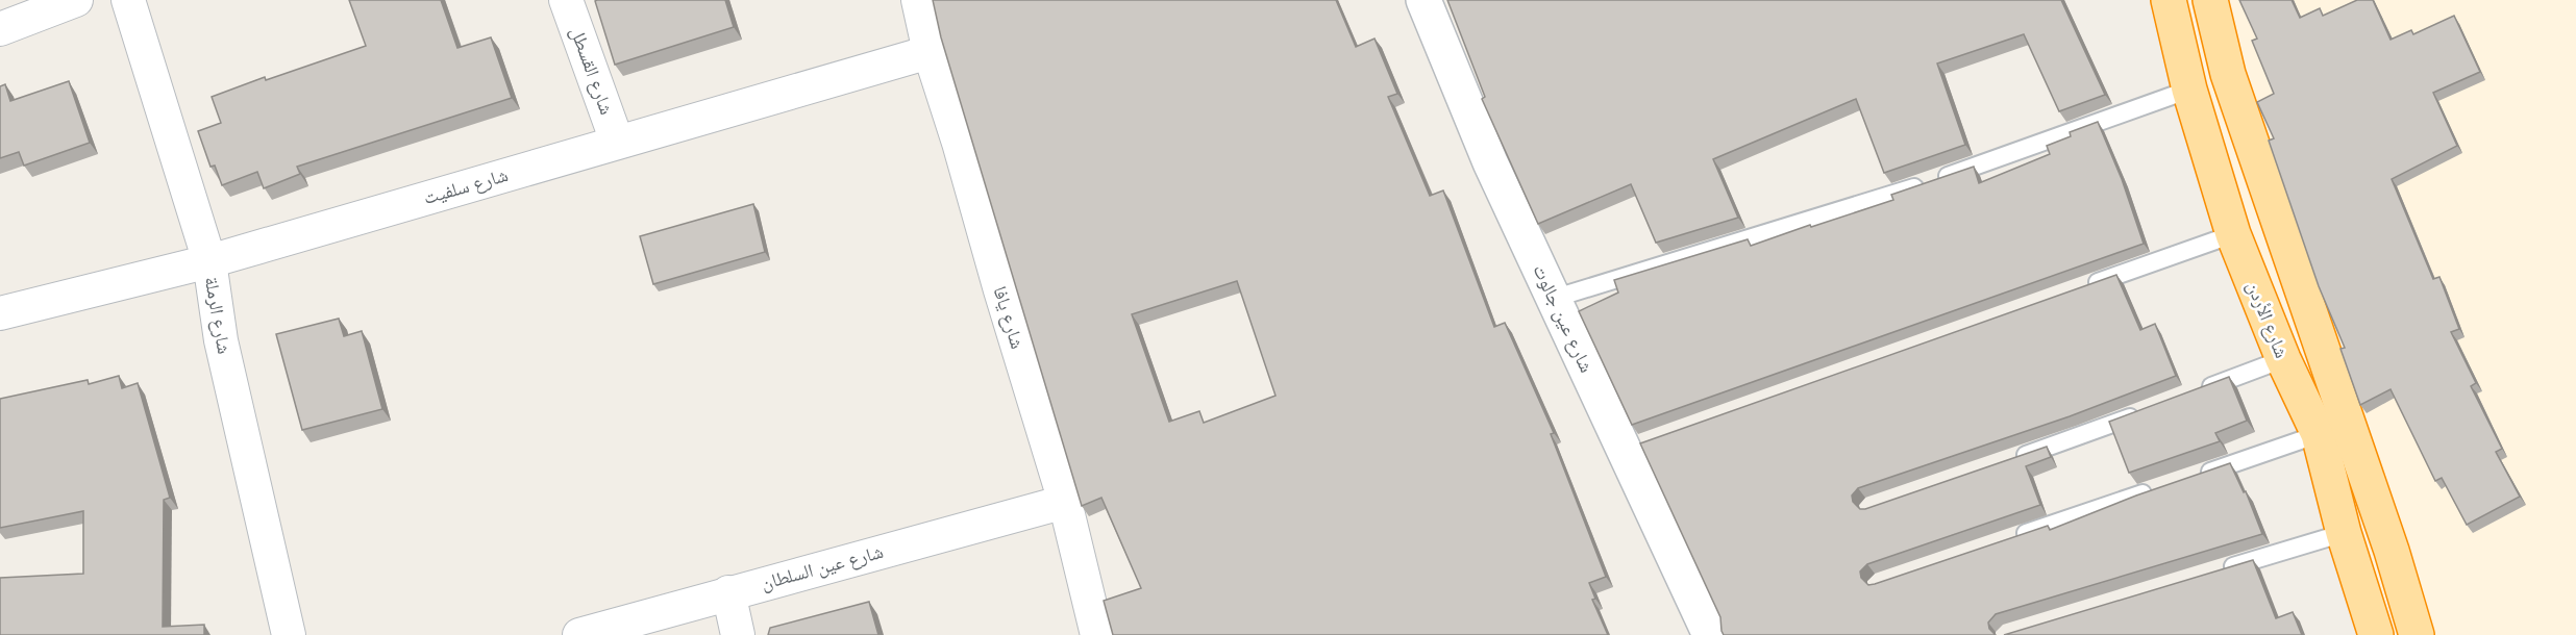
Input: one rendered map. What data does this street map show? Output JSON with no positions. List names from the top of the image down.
{
  "streets": {
    "highway": ["شارع الأردن"],
    "street": [
      "شارع القسطل",
      "شارع سلفيت",
      "شارع الرملة",
      "شارع يافا",
      "شارع عين جالوت",
      "شارع عين السلطان"
    ]
  },
  "crossings": [
    ["شارع القسطل", "شارع سلفيت"],
    ["شارع سلفيت", "شارع الرملة"],
    ["شارع سلفيت", "شارع يافا"],
    ["شارع يافا", "شارع عين السلطان"]
  ]
}
